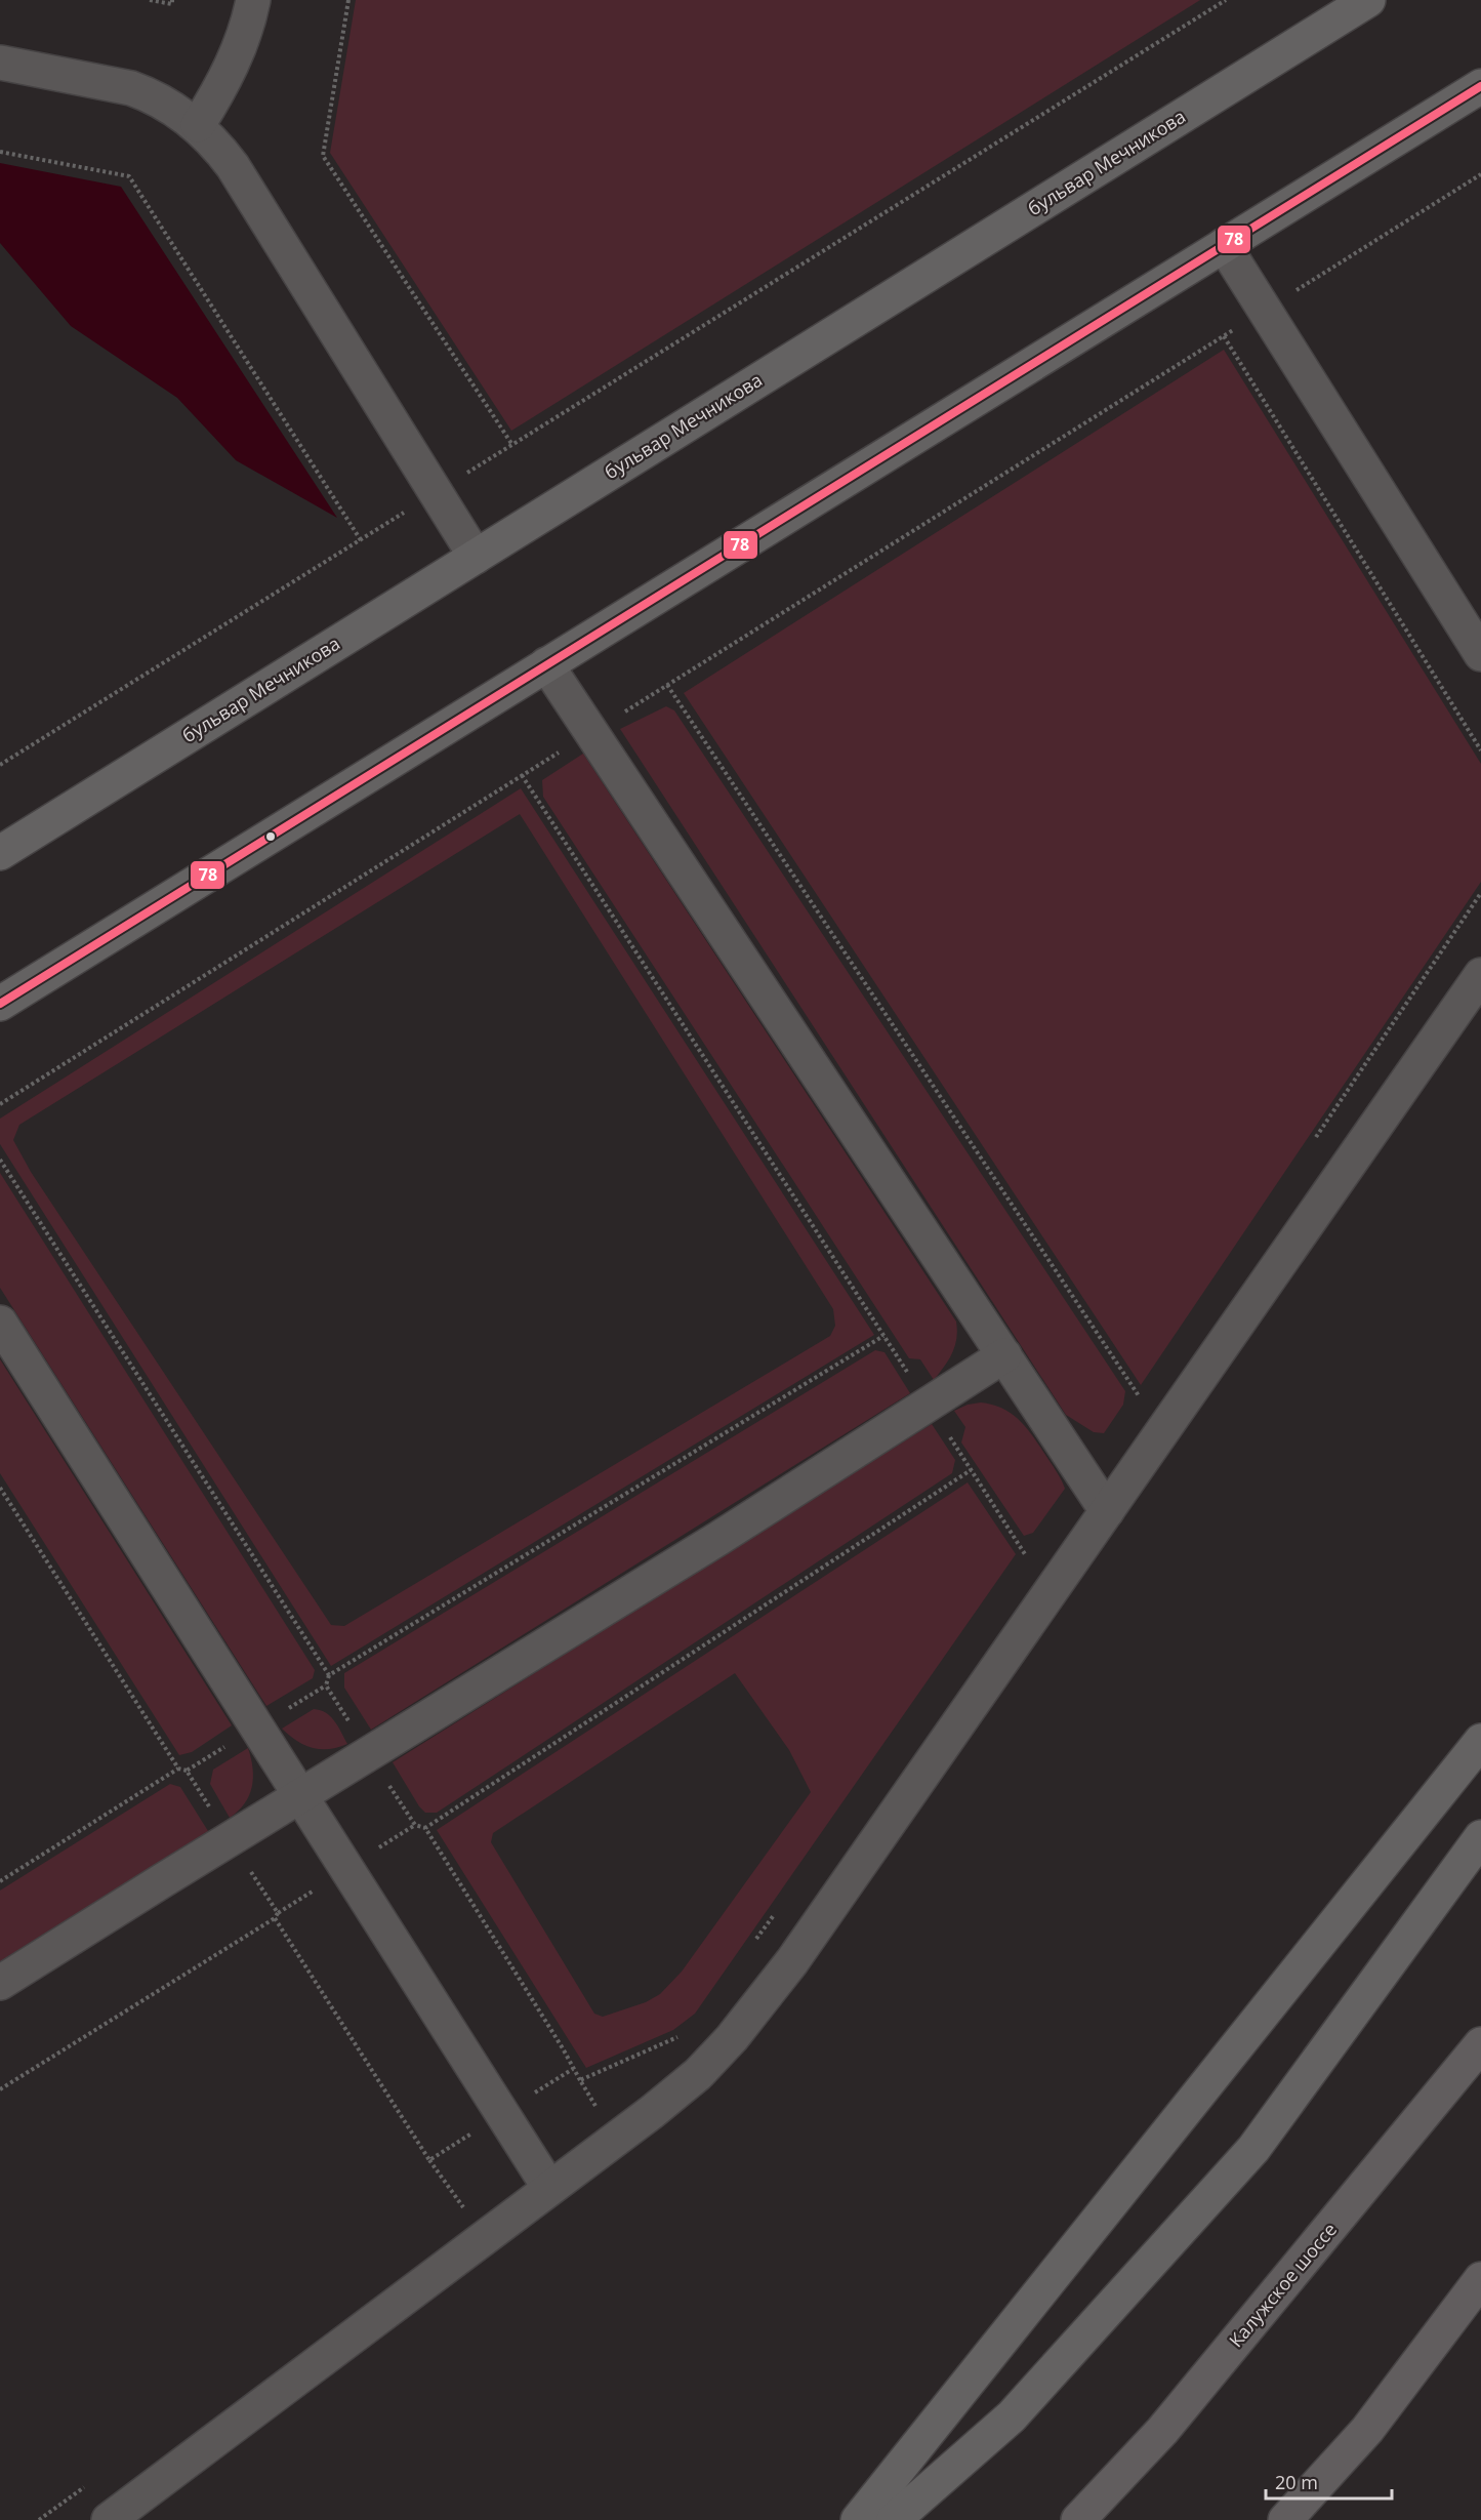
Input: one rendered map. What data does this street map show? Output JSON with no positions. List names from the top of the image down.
{
  "streets": {
    "highway": ["Калужское шоссе"],
    "street": ["бульвар Мечникова"]
  },
  "lines": ["transit line 78"],
  "scale_bar": "20 m"
}
